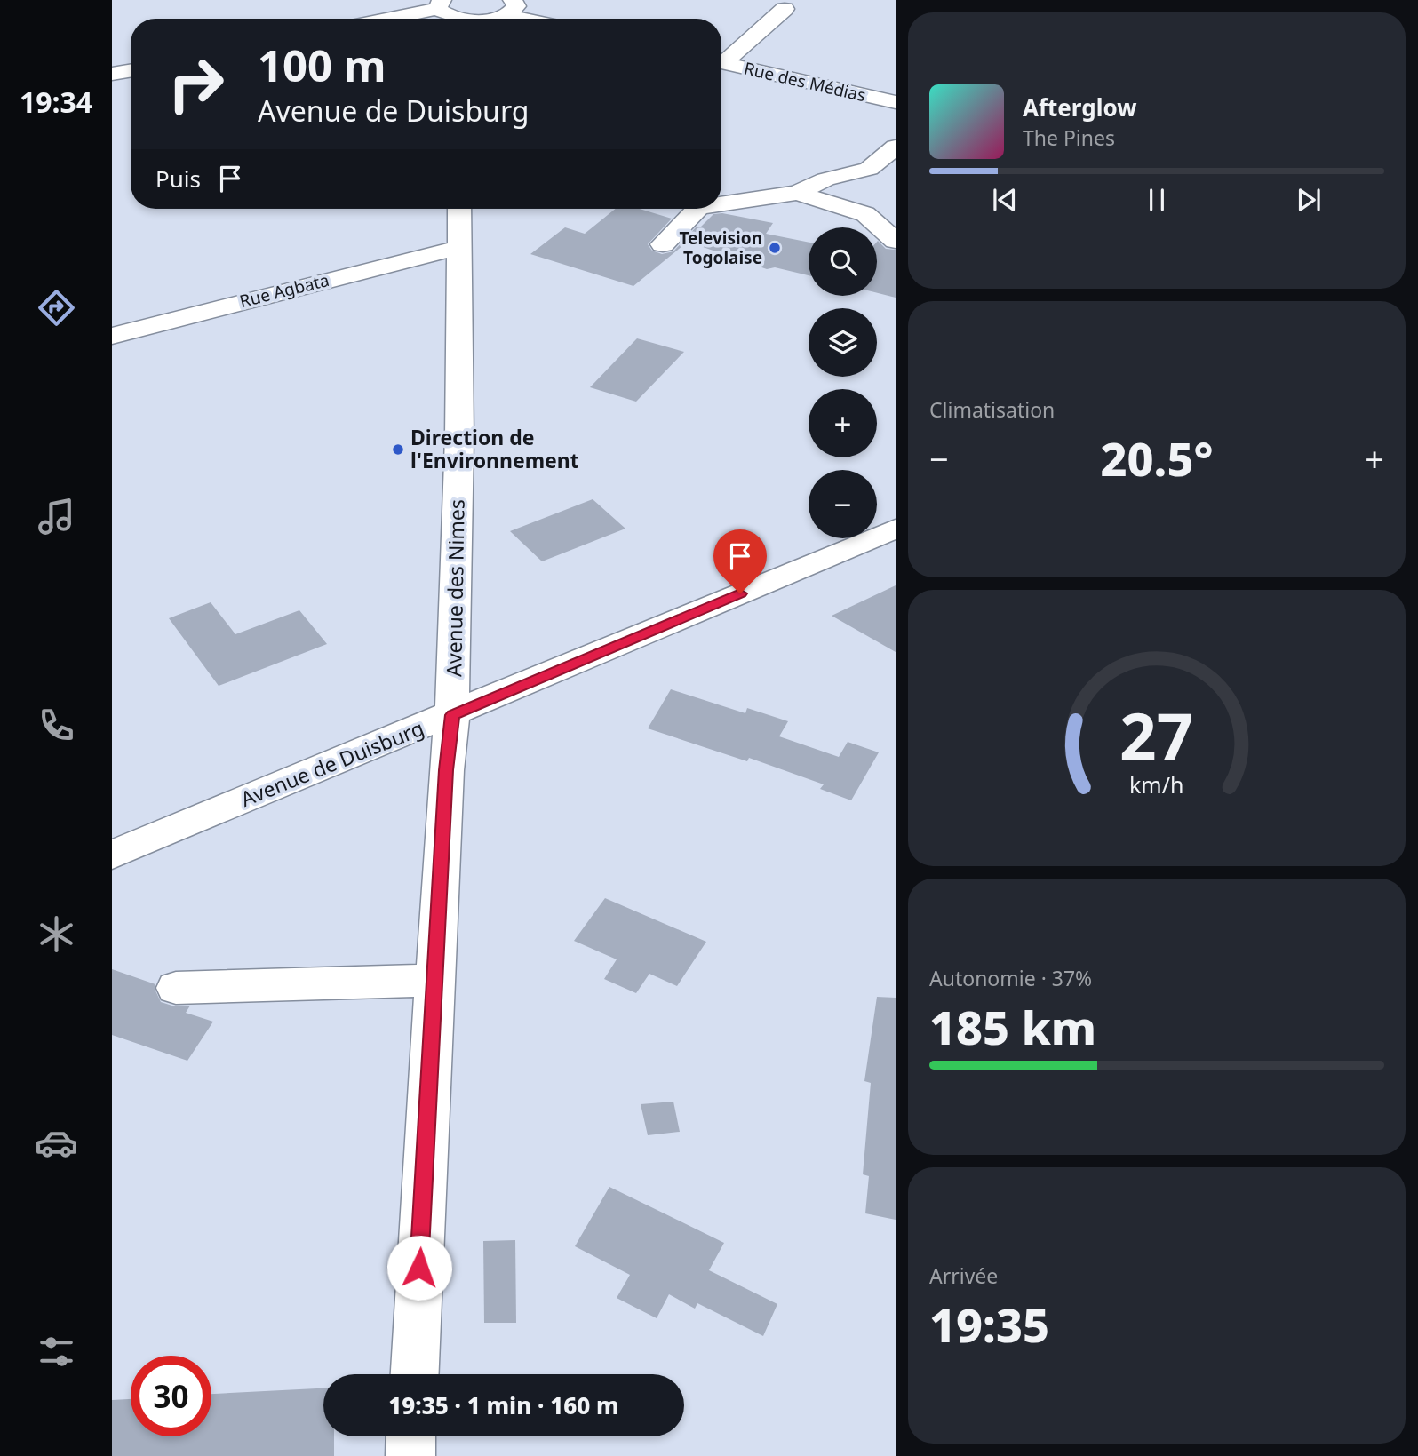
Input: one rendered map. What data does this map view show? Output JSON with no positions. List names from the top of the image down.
{
  "streets": {
    "street": [
      "Rue des Médias",
      "Rue Agbata",
      "Avenue des Nimes",
      "Avenue de Duisburg"
    ]
  },
  "crossings": [
    ["Rue Agbata", "Avenue des Nimes"],
    ["Avenue des Nimes", "Avenue de Duisburg"]
  ],
  "places": ["Television Togolaise", "Direction de l'Environnement"],
  "page": {
    "tabs": "19:34",
    "turn": ["100 m", "Avenue de Duisburg"],
    "song": ["Afterglow", "The Pines"],
    "then": "Puis",
    "map_buttons": ["+", "−"],
    "tile": [
      "Climatisation",
      ["Autonomie · 37%", "185 km"],
      ["Arrivée", "19:35"]
    ],
    "heat": ["−", "20.5°", "+"],
    "limit": "30",
    "trip": "19:35 · 1 min · 160 m",
    "gauge": ["27", "km/h"]
  }
}
